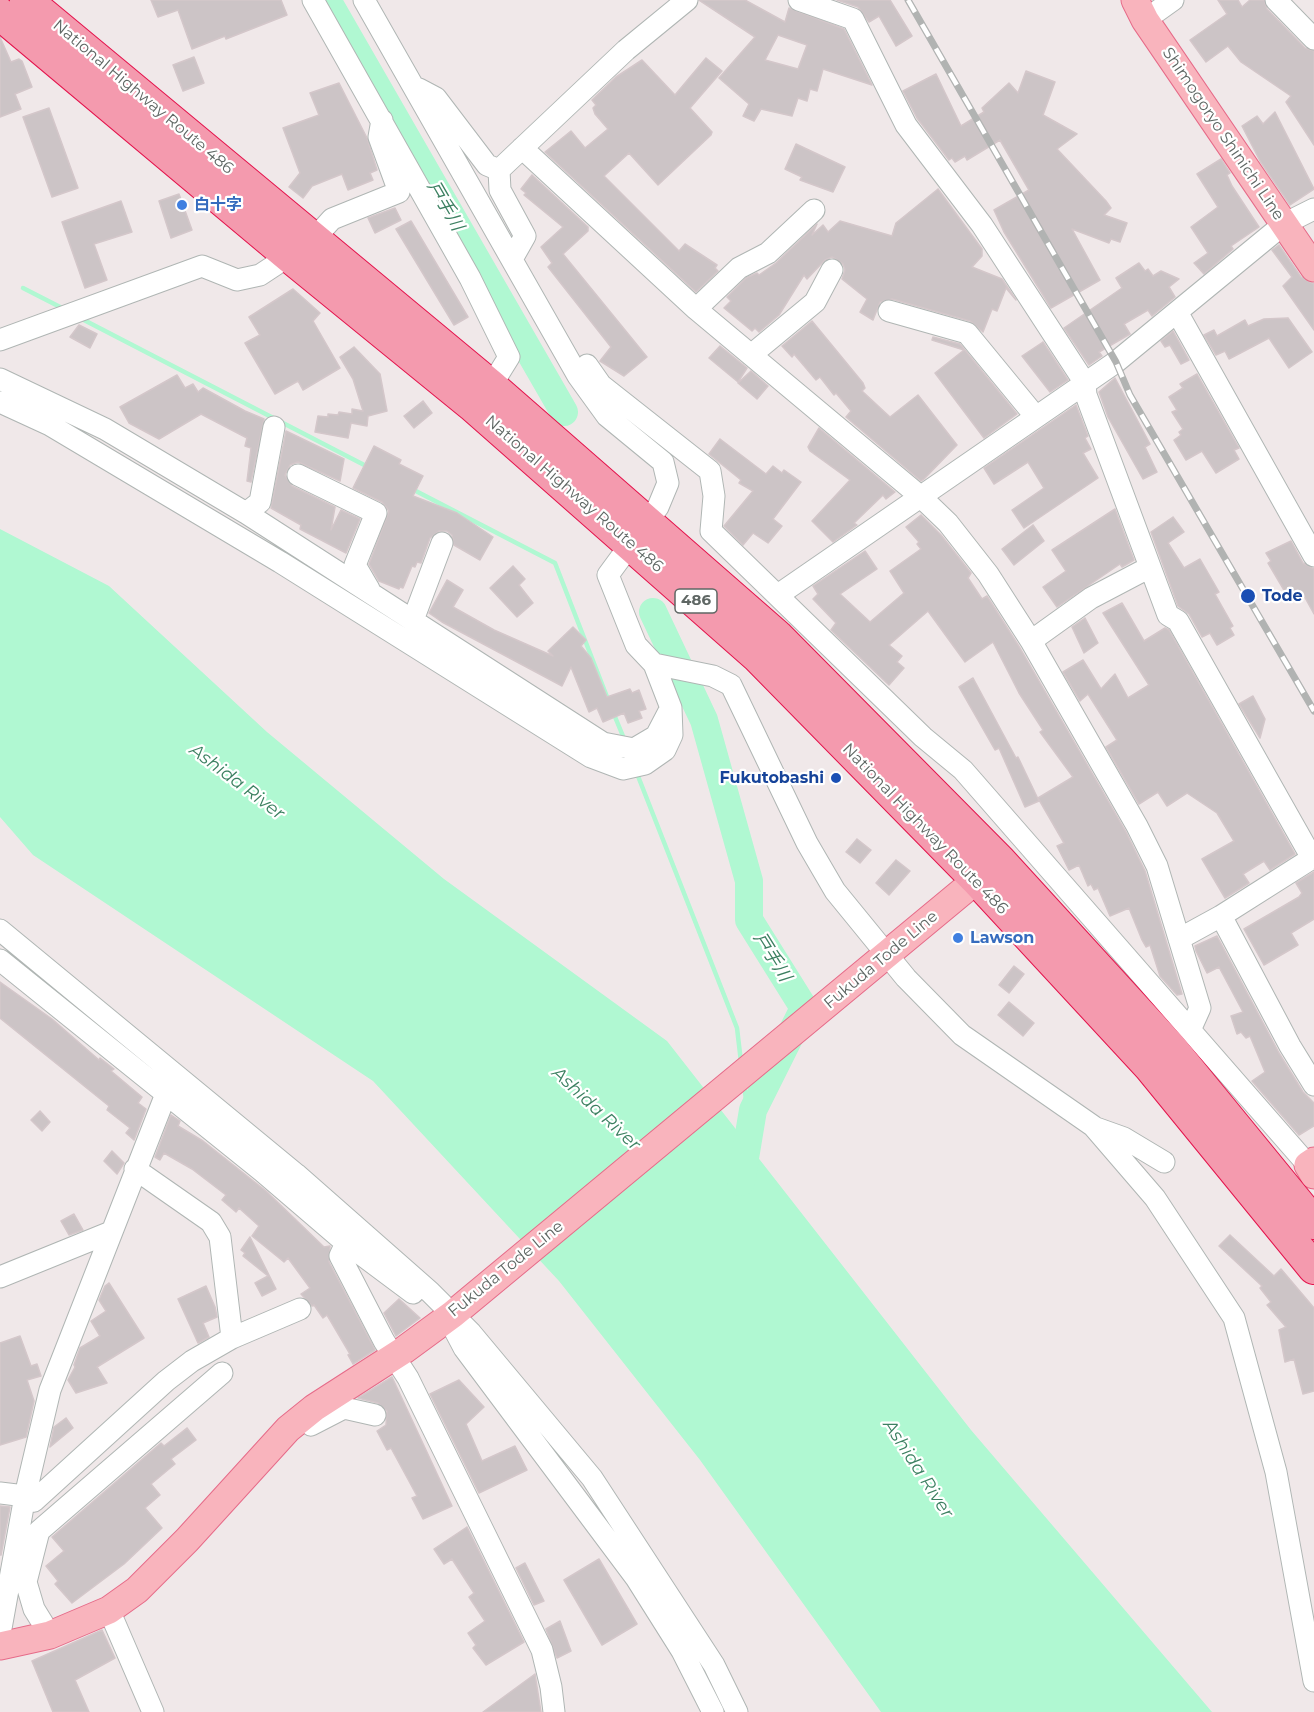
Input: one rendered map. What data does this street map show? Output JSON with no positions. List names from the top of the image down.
{
  "streets": {
    "highway": ["National Highway Route 486", "486"],
    "main road": ["Shimogoryo Shinichi Line", "Fukuda Tode Line"]
  },
  "crossings": [
    ["National Highway Route 486", "Fukuda Tode Line"]
  ],
  "water": ["戸手川", "Ashida River"],
  "places": [
    "白十字",
    "Tode",
    "Fukutobashi",
    "Lawson"
  ]
}
